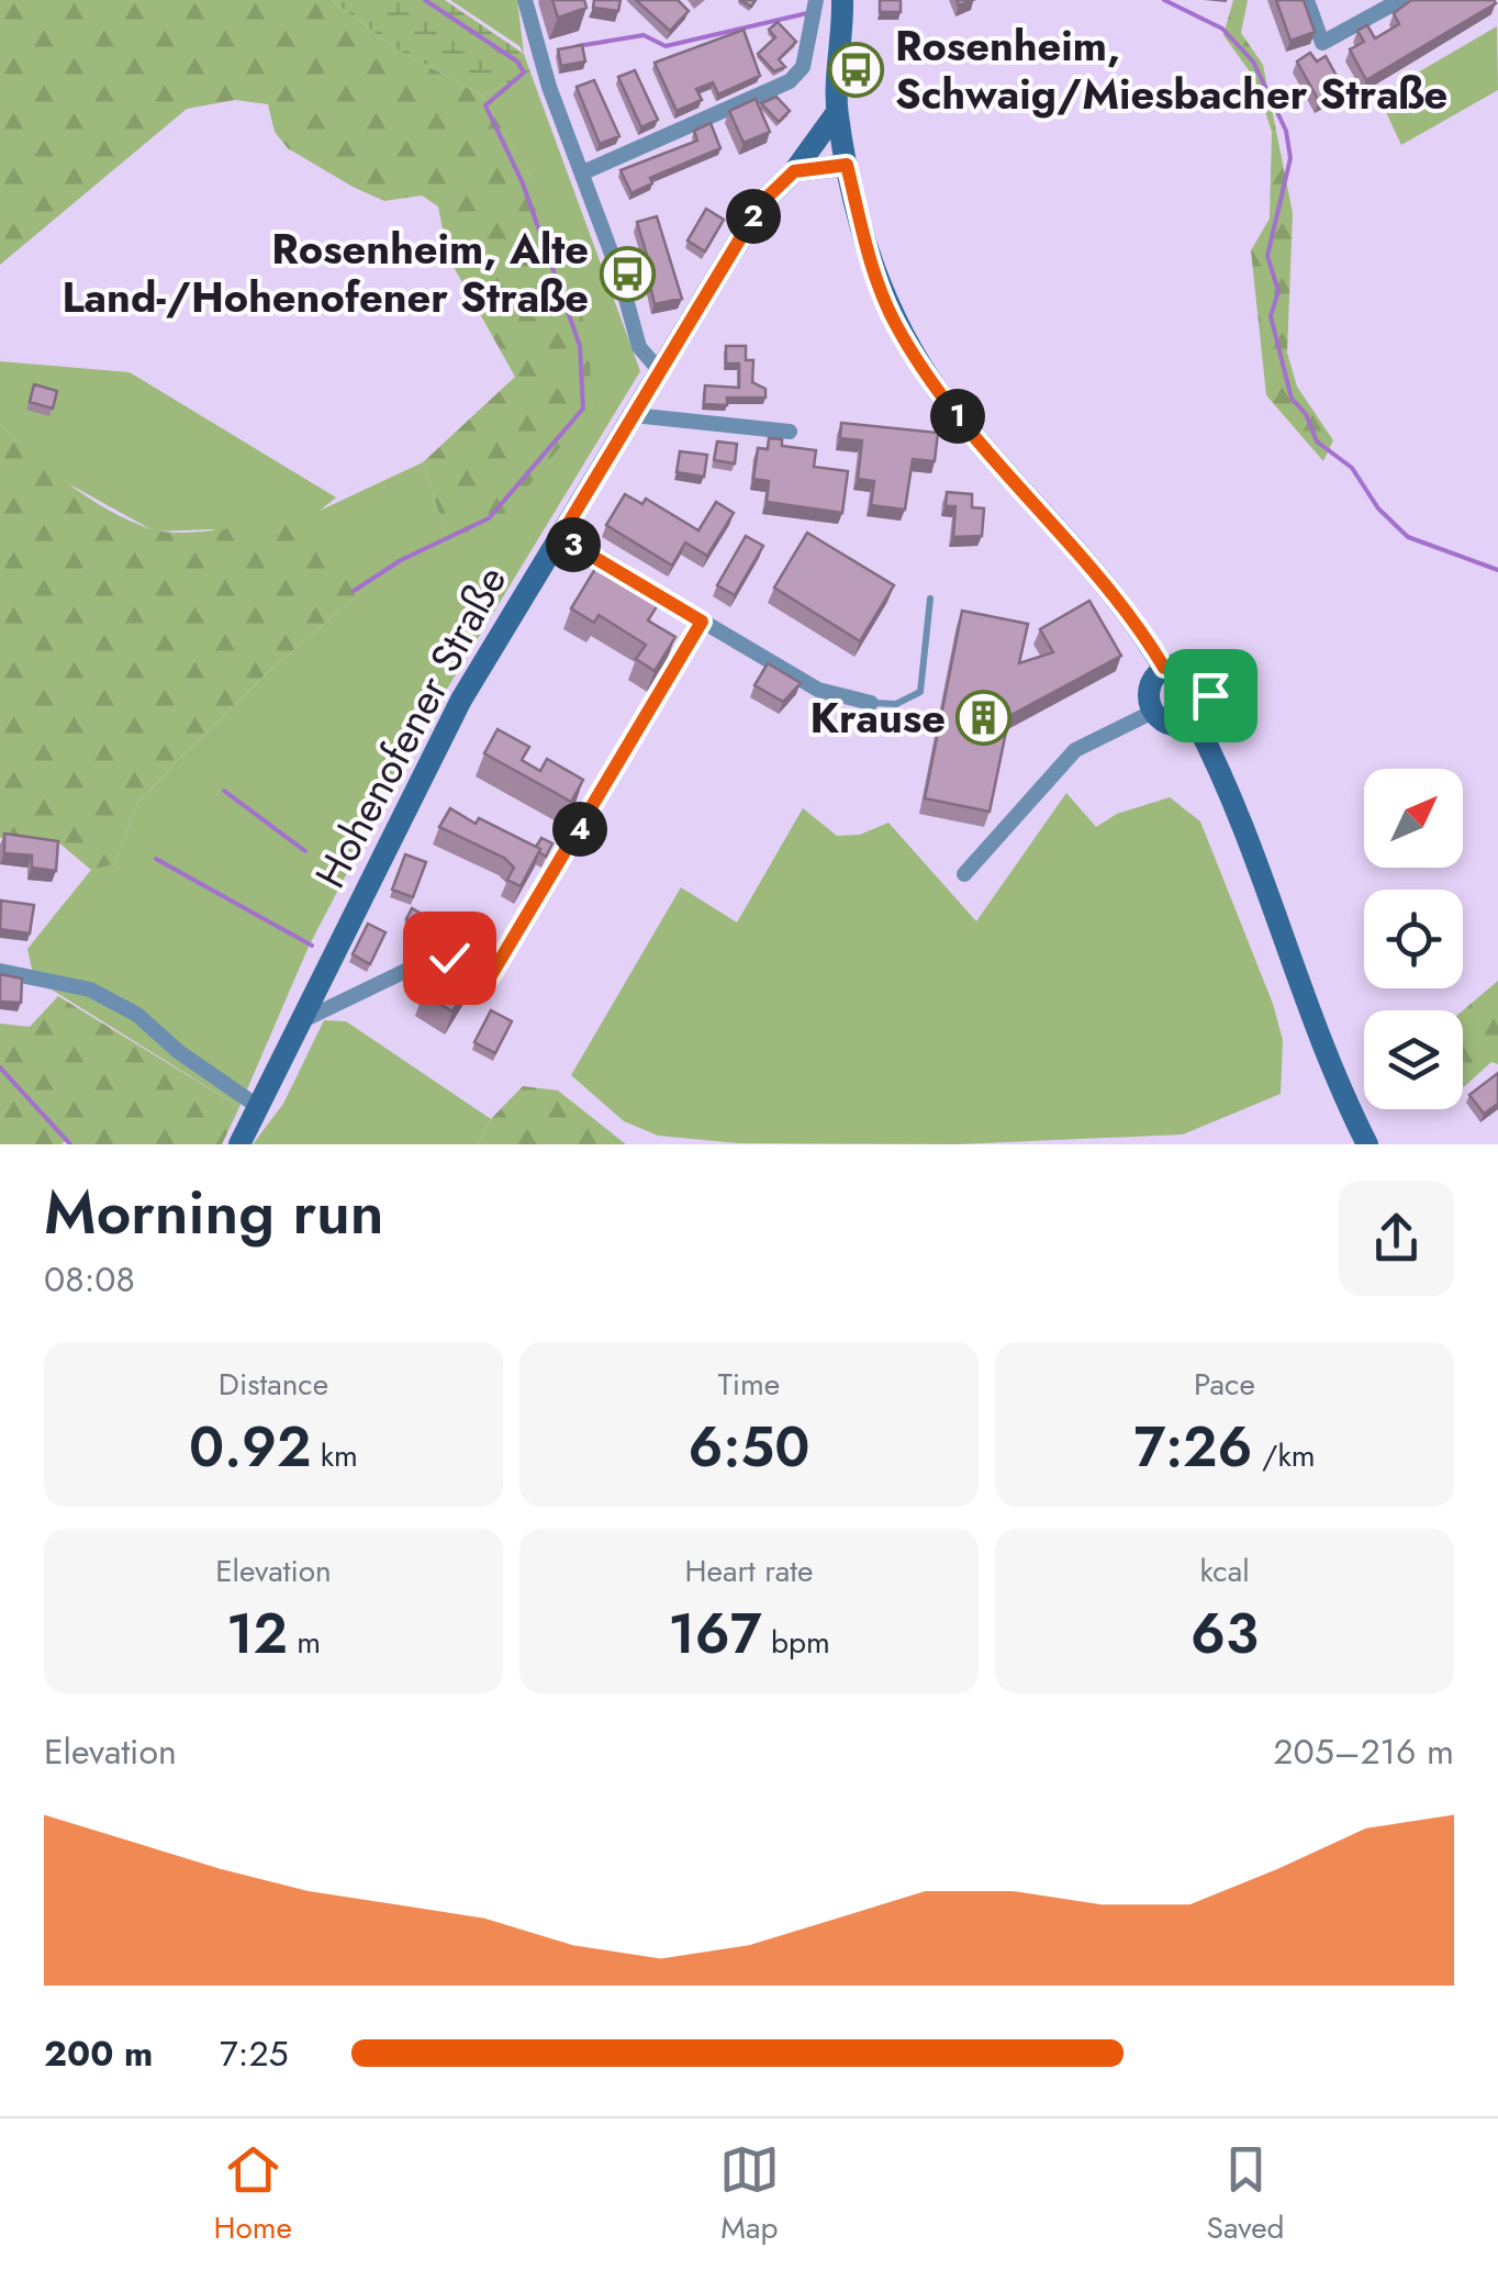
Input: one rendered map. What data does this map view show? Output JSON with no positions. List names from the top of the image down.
{
  "streets": {
    "main road": ["Hohenofener Straße"]
  },
  "places": {
    "bus stop": ["Rosenheim, Schwaig/Miesbacher Straße", "Rosenheim, Alte Land-/Hohenofener Straße"],
    "building": ["Krause"]
  },
  "north": "top right",
  "page": {
    "pins": [
      "2",
      "1",
      "3",
      "4"
    ],
    "heading": ["Morning run", "08:08"],
    "stats": [
      ["Distance", "0.92 km"],
      ["Time", "6:50"],
      ["Pace", "7:26 /km"],
      ["Elevation", "12 m"],
      ["Heart rate", "167 bpm"],
      ["kcal", "63"]
    ],
    "chart": ["Elevation", "205–216 m"],
    "list": [
      {
        "name": "200 m",
        "note": "7:25"
      }
    ],
    "tabs": ["Home", "Map", "Saved"]
  }
}
